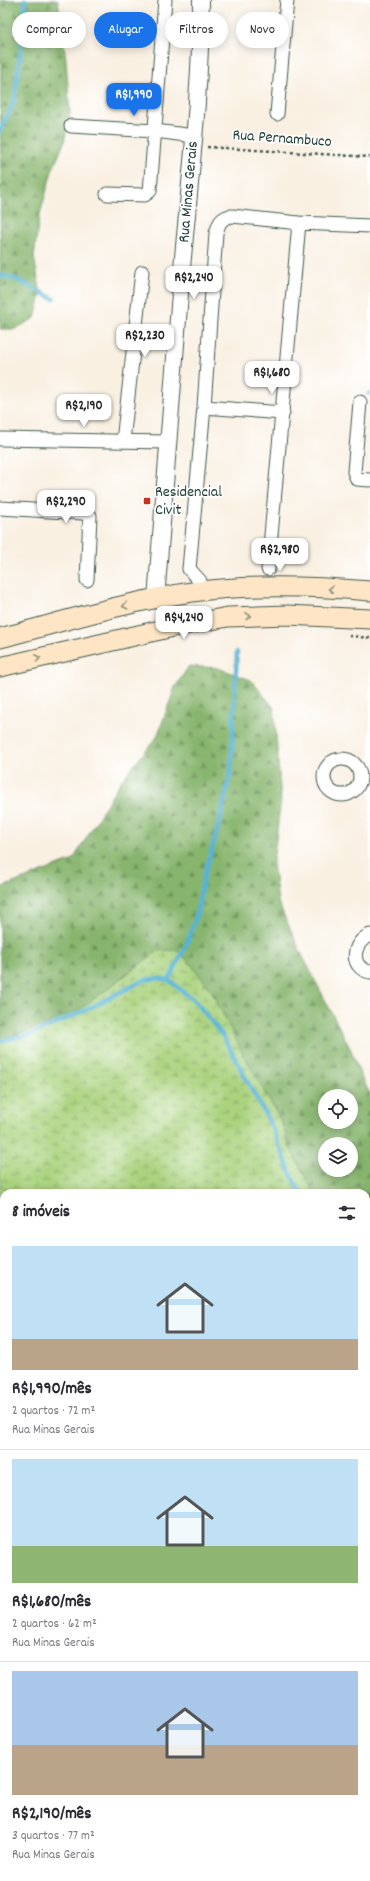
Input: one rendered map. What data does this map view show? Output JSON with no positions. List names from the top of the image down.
{
  "streets": {
    "street": ["Rua Minas Gerais"],
    "path": ["Rua Pernambuco"]
  },
  "crossings": [
    ["Rua Pernambuco", "Rua Minas Gerais"]
  ],
  "places": {
    "transit": ["Residencial Civit"]
  },
  "page": {
    "chip": [
      "Comprar",
      "Alugar",
      "Filtros",
      "Novo"
    ],
    "price": [
      "R$1,990",
      "R$2,240",
      "R$2,230",
      "R$1,680",
      "R$2,190",
      "R$2,290",
      "R$2,980",
      "R$4,240"
    ],
    "heading": "8 imóveis",
    "list": [
      {
        "name": "R$1,990/mês",
        "note": "2 quartos · 72 m² · Rua Minas Gerais"
      },
      {
        "name": "R$1,680/mês",
        "note": "2 quartos · 62 m² · Rua Minas Gerais"
      },
      {
        "name": "R$2,190/mês",
        "note": "3 quartos · 77 m² · Rua Minas Gerais"
      }
    ]
  }
}
